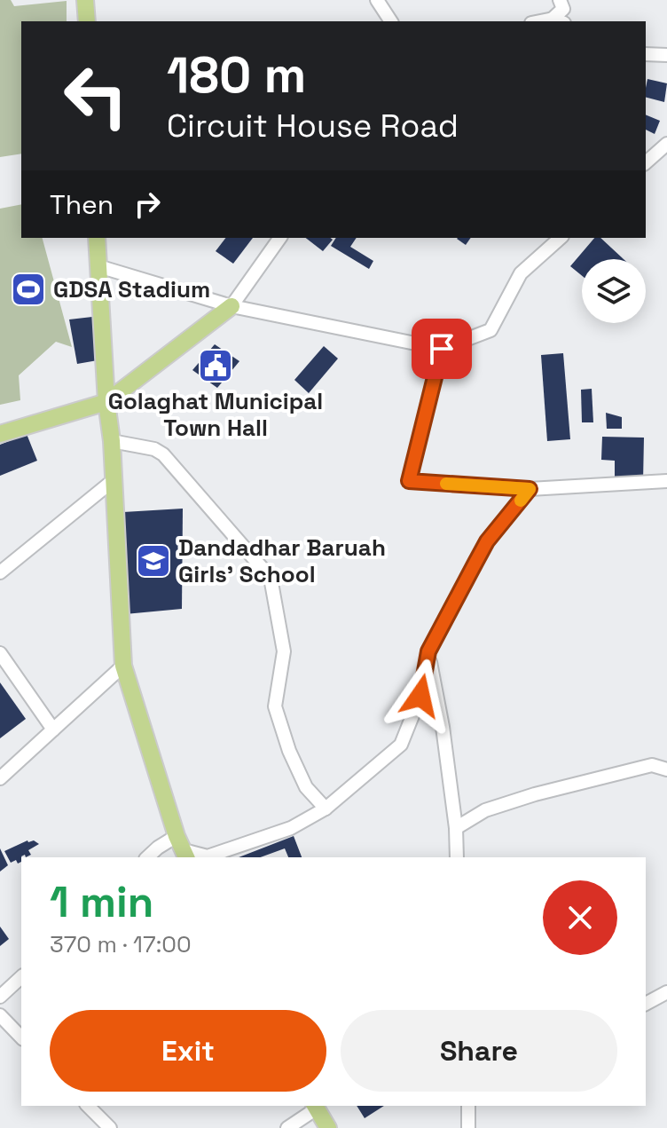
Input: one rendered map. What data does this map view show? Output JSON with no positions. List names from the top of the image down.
{
  "places": {
    "sports": ["GDSA Stadium"],
    "public building": ["Golaghat Municipal Town Hall"],
    "school or university": ["Dandadhar Baruah Girls' School"]
  },
  "page": {
    "turn": ["180 m", "Circuit House Road"],
    "then": "Then",
    "heading": ["1 min", "370 m · 17:00"],
    "buttons": ["Exit", "Share"]
  }
}
